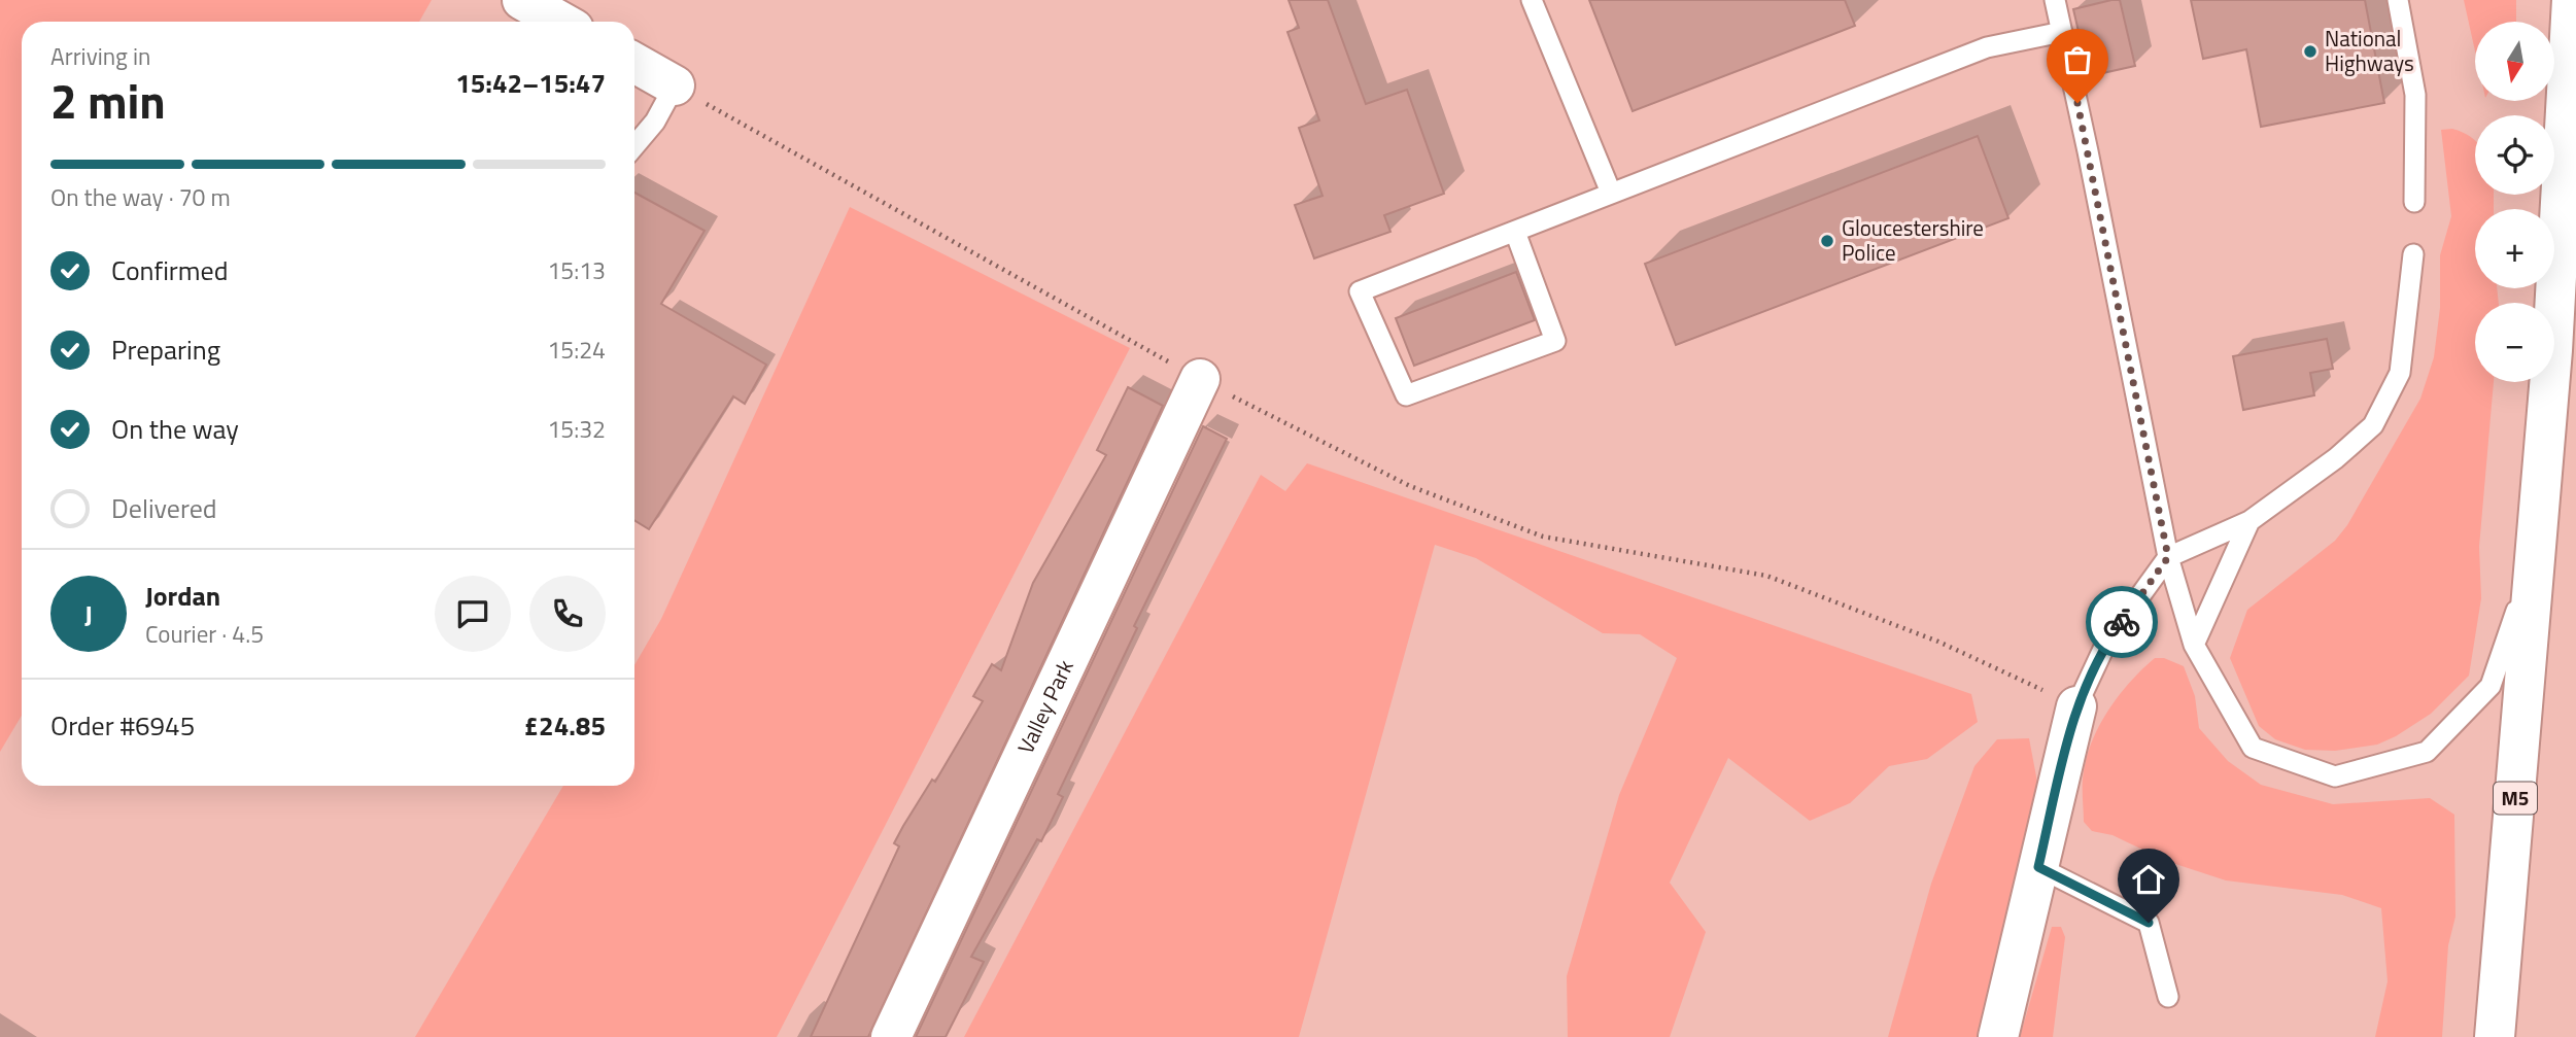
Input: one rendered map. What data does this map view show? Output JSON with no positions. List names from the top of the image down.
{
  "streets": {
    "main road": ["Valley Park", "M5"]
  },
  "places": ["National Highways", "Gloucestershire Police"],
  "north": "bottom",
  "page": {
    "map_buttons": ["+", "−"],
    "heading": ["2 min", "Arriving in", "15:42–15:47"],
    "panel": [
      "Jordan",
      "Courier · 4.5",
      "Order #6945",
      "£24.85"
    ],
    "bar": "On the way · 70 m",
    "list": [
      ["Confirmed", "15:13"],
      ["Preparing", "15:24"],
      ["On the way", "15:32"],
      "Delivered"
    ],
    "round": "J"
  }
}
